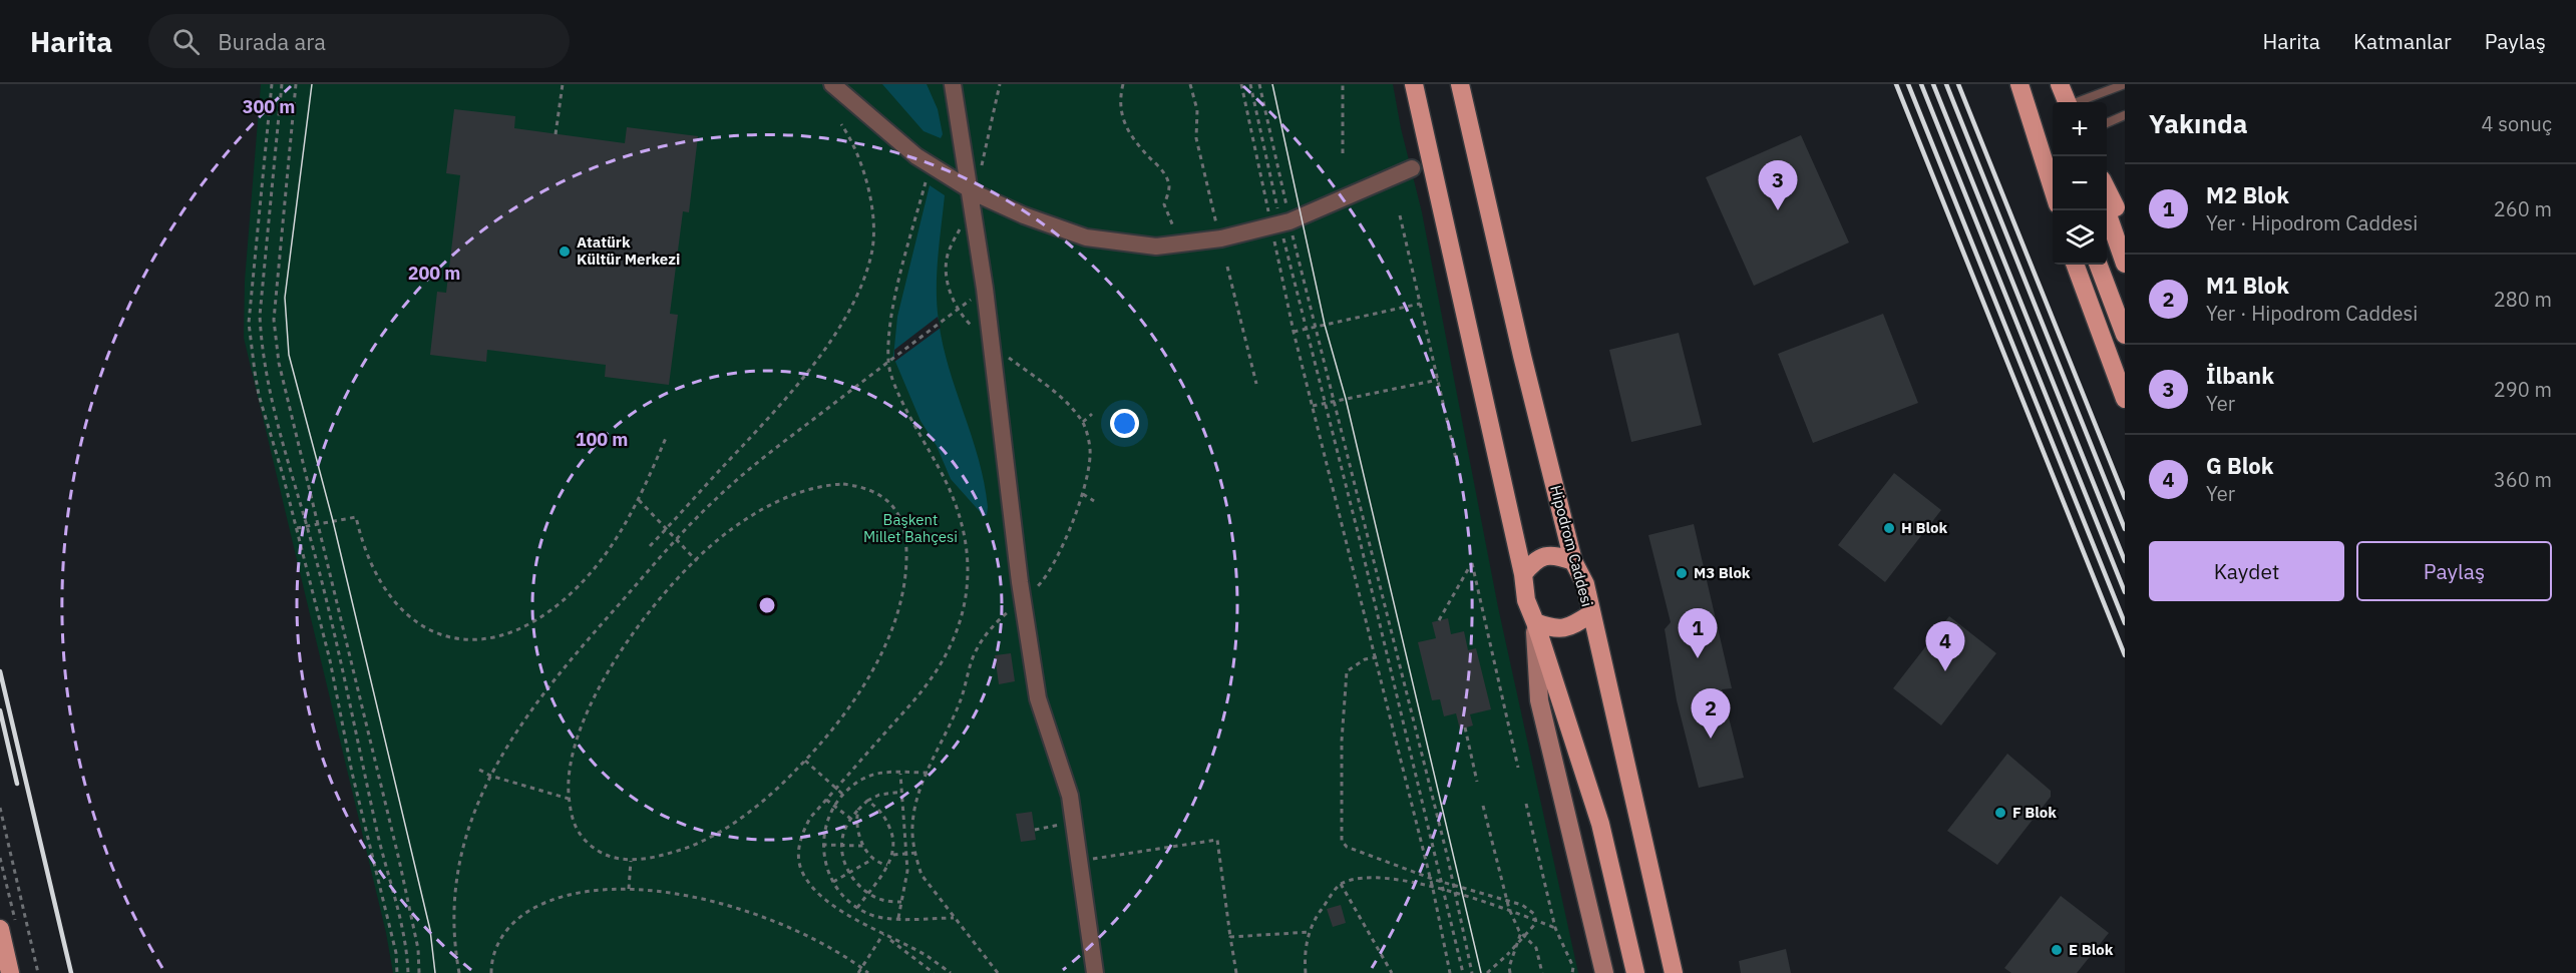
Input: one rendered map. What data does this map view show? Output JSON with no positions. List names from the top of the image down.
{
  "streets": {
    "main road": ["Hipodrom Caddesi"]
  },
  "parks": ["Başkent Millet Bahçesi"],
  "places": [
    "Atatürk Kültür Merkezi",
    "H Blok",
    "M3 Blok",
    "F Blok",
    "E Blok"
  ],
  "page": {
    "header": "Harita",
    "search": "Burada ara",
    "nav": ["Harita", "Katmanlar", "Paylaş"],
    "heading": ["Yakında", "4 sonuç"],
    "map_buttons": ["+", "−"],
    "pins": [
      "3",
      "1",
      "4",
      "2"
    ],
    "list": [
      {
        "mark": "1",
        "name": "M2 Blok",
        "note": "Yer · Hipodrom Caddesi",
        "value": "260 m"
      },
      {
        "mark": "2",
        "name": "M1 Blok",
        "note": "Yer · Hipodrom Caddesi",
        "value": "280 m"
      },
      {
        "mark": "3",
        "name": "İlbank",
        "note": "Yer",
        "value": "290 m"
      },
      {
        "mark": "4",
        "name": "G Blok",
        "note": "Yer",
        "value": "360 m"
      }
    ],
    "buttons": ["Kaydet", "Paylaş"]
  },
  "rings": ["300 m", "200 m", "100 m"]
}
